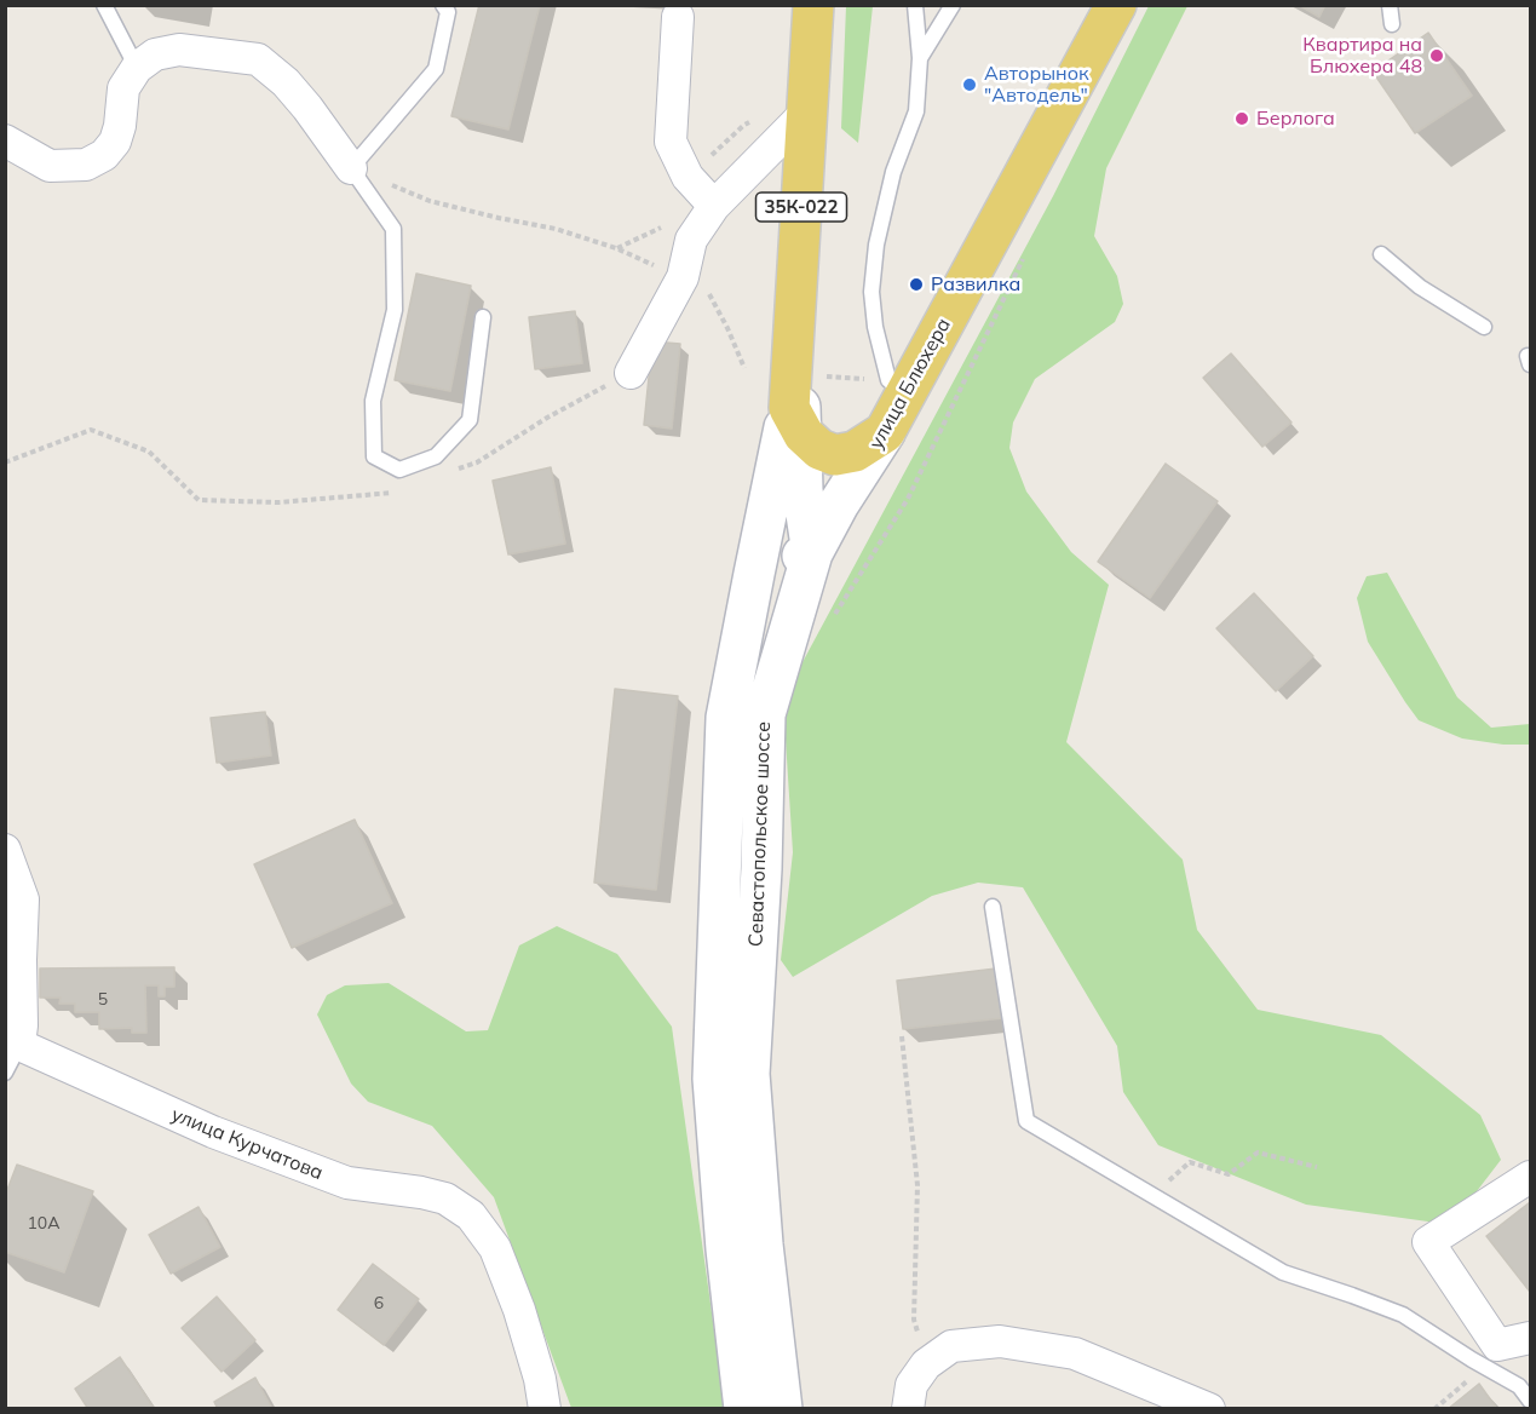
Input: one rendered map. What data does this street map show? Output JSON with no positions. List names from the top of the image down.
{
  "streets": {
    "main road": ["35К-022", "улица Блюхера", "Севастопольское шоссе"],
    "street": ["улица Курчатова"]
  },
  "crossings": [
    ["улица Блюхера", "Севастопольское шоссе"]
  ],
  "places": [
    "Квартира на Блюхера 48",
    "Авторынок \"Автодель\"",
    "Берлога",
    "Развилка"
  ],
  "house_numbers": ["5", "10А", "6"]
}
